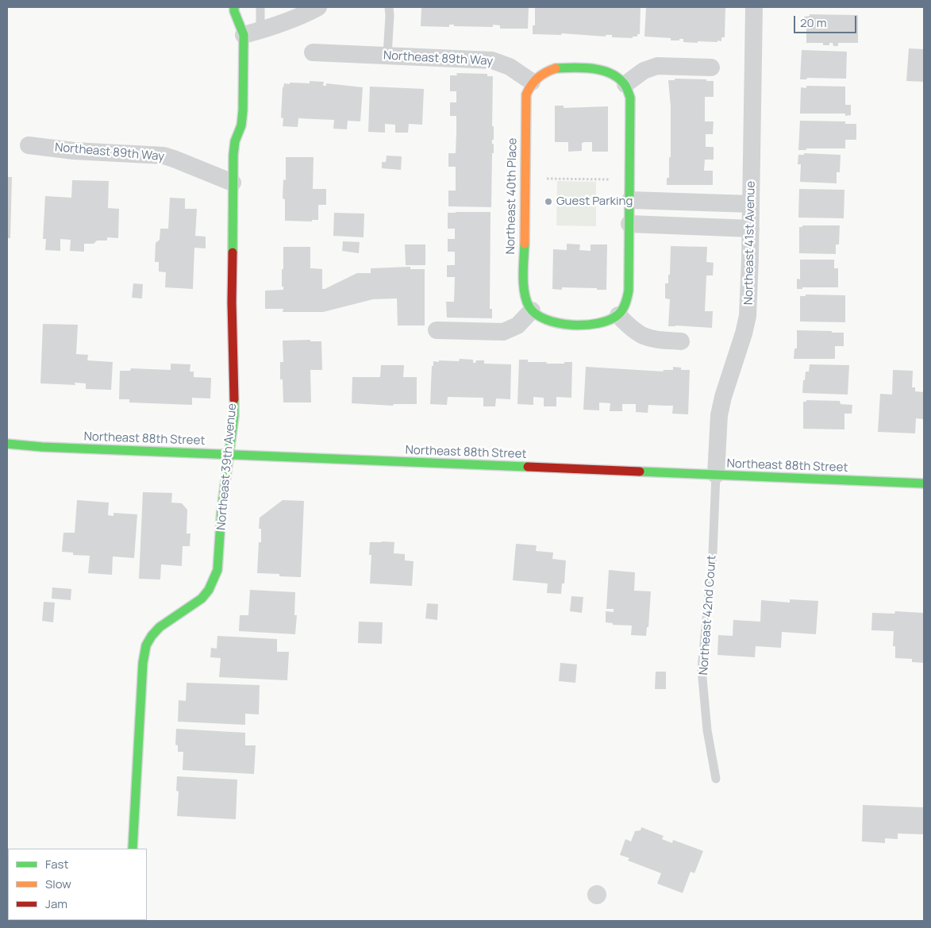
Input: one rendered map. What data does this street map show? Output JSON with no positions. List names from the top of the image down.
{
  "streets": {
    "street": [
      "Northeast 89th Way",
      "Northeast 40th Place",
      "Northeast 41st Avenue",
      "Northeast 88th Street",
      "Northeast 39th Avenue"
    ],
    "lane": ["Northeast 42nd Court"]
  },
  "crossings": [
    ["Northeast 89th Way", "Northeast 40th Place"],
    ["Northeast 89th Way", "Northeast 39th Avenue"],
    ["Northeast 41st Avenue", "Northeast 88th Street"],
    ["Northeast 41st Avenue", "Northeast 42nd Court"],
    ["Northeast 88th Street", "Northeast 39th Avenue"],
    ["Northeast 88th Street", "Northeast 42nd Court"]
  ],
  "places": ["Guest Parking"],
  "legend": ["Fast", "Slow", "Jam"],
  "scale_bar": "20 m"
}
